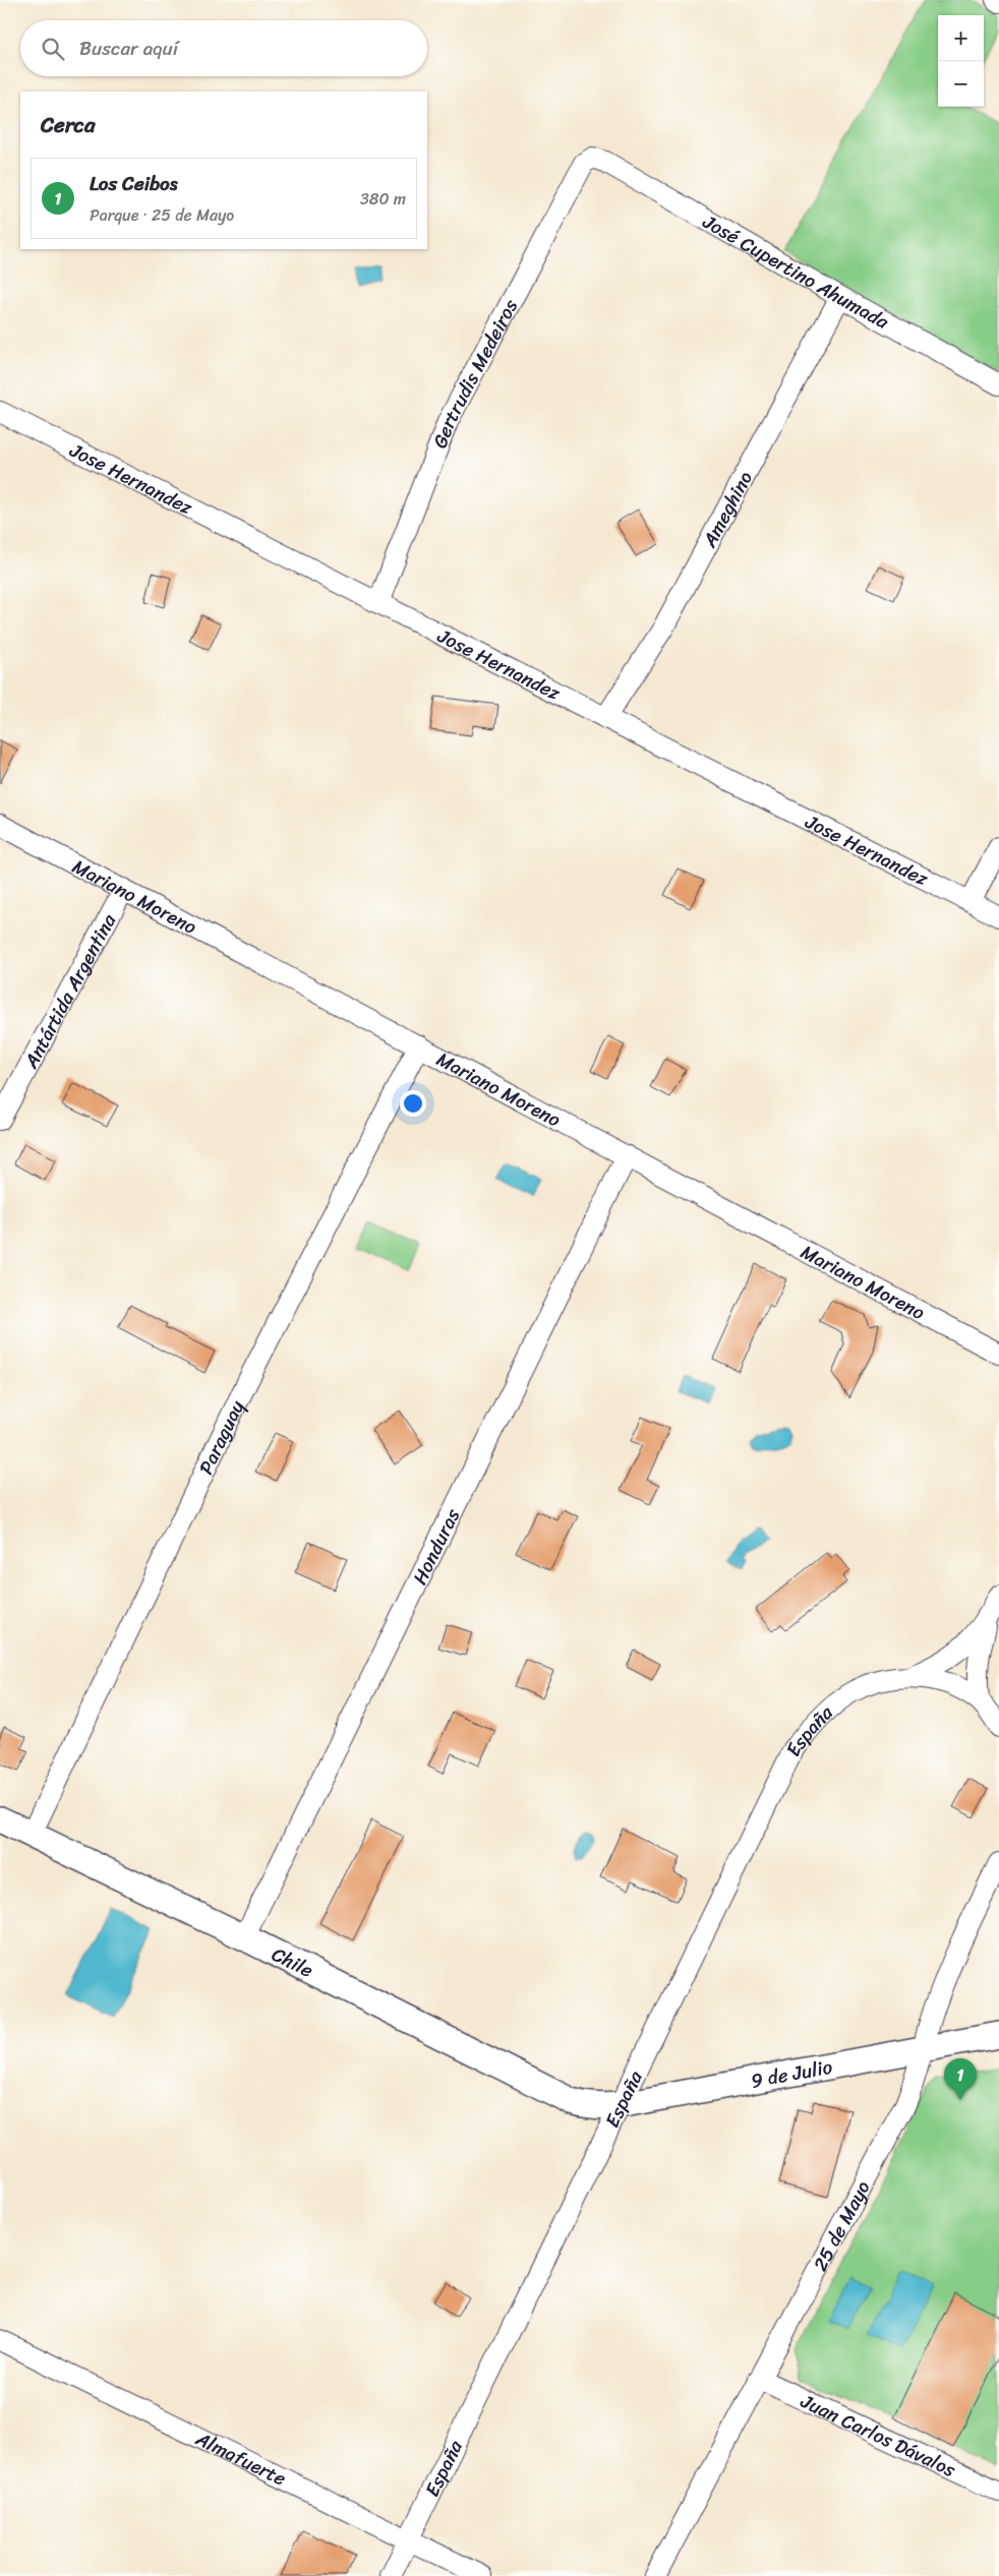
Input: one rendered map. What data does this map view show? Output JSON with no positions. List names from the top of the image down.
{
  "streets": {
    "street": [
      "José Cupertino Ahumada",
      "Gertrudis Medeiros",
      "Jose Hernandez",
      "Ameghino",
      "Mariano Moreno",
      "Antártida Argentina",
      "Paraguay",
      "Honduras",
      "España",
      "Chile",
      "9 de Julio",
      "25 de Mayo",
      "Juan Carlos Dávalos",
      "Almafuerte"
    ]
  },
  "crossings": [
    ["José Cupertino Ahumada", "Gertrudis Medeiros"],
    ["José Cupertino Ahumada", "Ameghino"],
    ["Gertrudis Medeiros", "Jose Hernandez"],
    ["Jose Hernandez", "Ameghino"],
    ["Mariano Moreno", "Antártida Argentina"],
    ["Mariano Moreno", "Paraguay"],
    ["Mariano Moreno", "Honduras"],
    ["Paraguay", "Chile"],
    ["Honduras", "Chile"],
    ["España", "9 de Julio"],
    ["España", "Almafuerte"],
    ["Chile", "9 de Julio"],
    ["9 de Julio", "25 de Mayo"],
    ["25 de Mayo", "Juan Carlos Dávalos"]
  ],
  "page": {
    "map_buttons": ["+", "−"],
    "search": "Buscar aquí",
    "heading": "Cerca",
    "list": [
      {
        "mark": "1",
        "name": "Los Ceibos",
        "note": "Parque · 25 de Mayo",
        "value": "380 m"
      }
    ],
    "pins": "1"
  }
}
